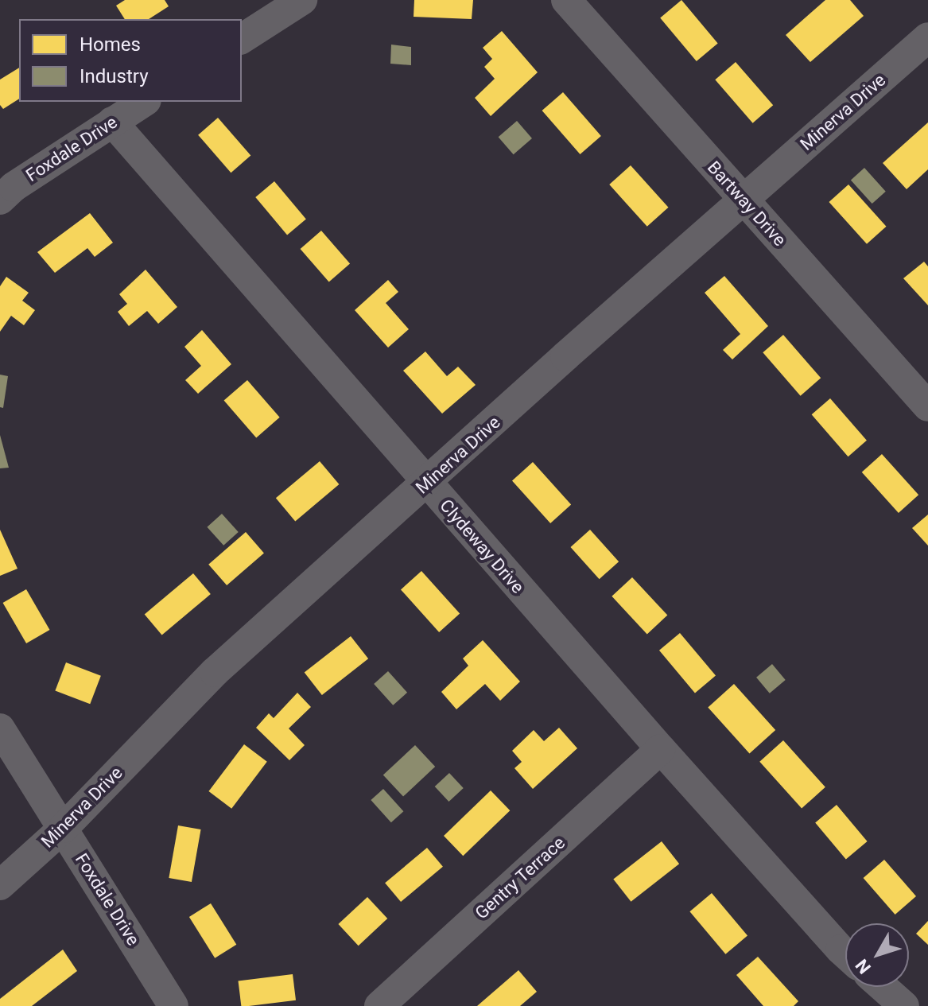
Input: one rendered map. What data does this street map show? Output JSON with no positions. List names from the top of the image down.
{
  "streets": {
    "street": [
      "Minerva Drive",
      "Foxdale Drive",
      "Bartway Drive",
      "Clydeway Drive",
      "Gentry Terrace"
    ]
  },
  "crossings": [
    ["Minerva Drive", "Foxdale Drive"],
    ["Minerva Drive", "Bartway Drive"],
    ["Minerva Drive", "Clydeway Drive"],
    ["Foxdale Drive", "Clydeway Drive"],
    ["Clydeway Drive", "Gentry Terrace"]
  ],
  "legend": ["Homes", "Industry"],
  "north": "bottom left"
}
